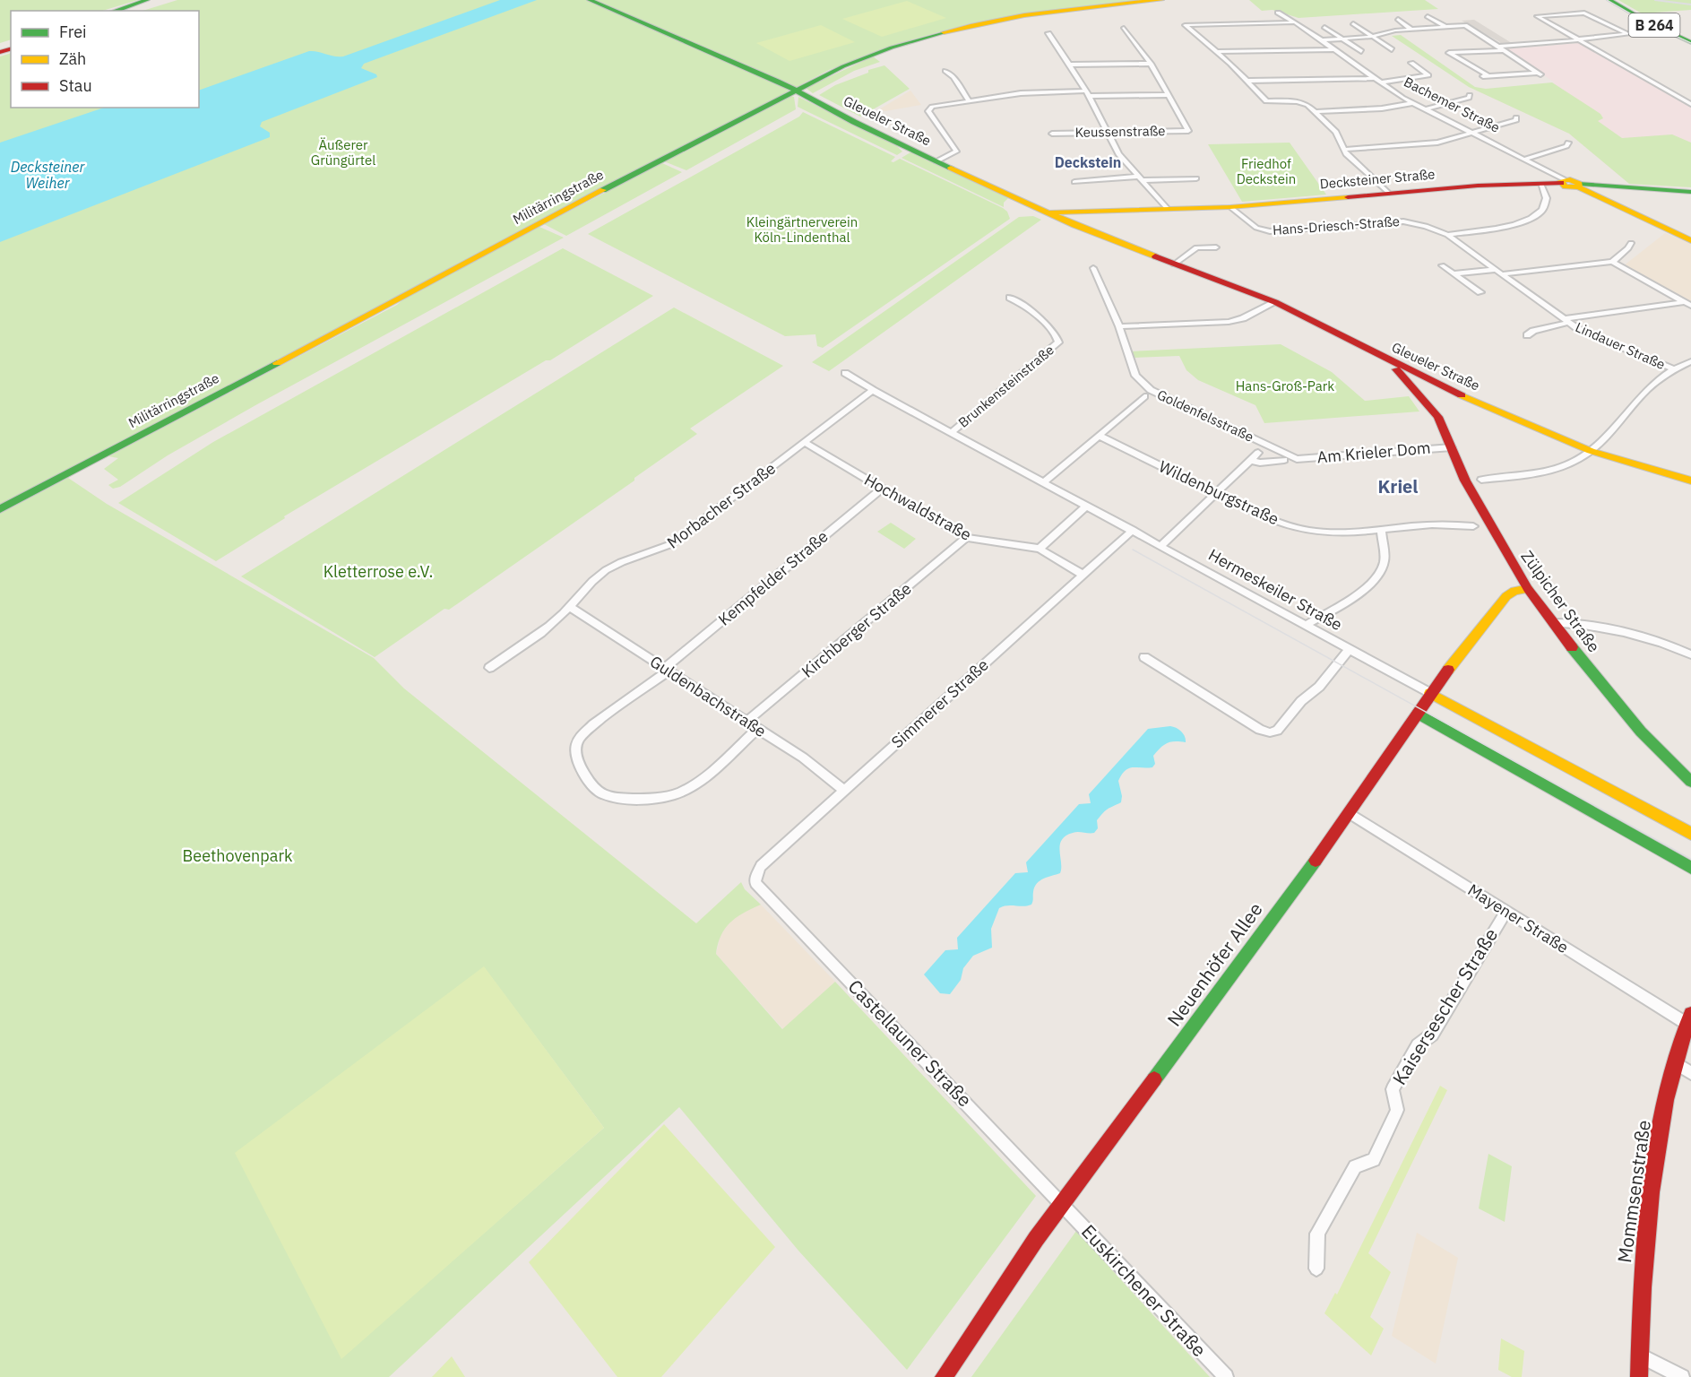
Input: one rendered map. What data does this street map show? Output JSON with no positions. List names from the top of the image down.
{
  "streets": {
    "main road": [
      "B 264",
      "Gleueler Straße",
      "Decksteiner Straße",
      "Militärringstraße",
      "Hermeskeiler Straße",
      "Zülpicher Straße",
      "Neuenhöfer Allee",
      "Mommsenstraße"
    ],
    "street": [
      "Bachemer Straße",
      "Keussenstraße",
      "Hans-Driesch-Straße",
      "Lindauer Straße",
      "Brunkensteinstraße",
      "Goldenfelsstraße",
      "Am Krieler Dom",
      "Wildenburgstraße",
      "Morbacher Straße",
      "Hochwaldstraße",
      "Kempfelder Straße",
      "Kirchberger Straße",
      "Guldenbachstraße",
      "Simmerer Straße",
      "Mayener Straße",
      "Kaisersescher Straße",
      "Castellauner Straße",
      "Euskirchener Straße"
    ]
  },
  "crossings": [
    ["Bachemer Straße", "Decksteiner Straße"],
    ["Gleueler Straße", "Decksteiner Straße"],
    ["Gleueler Straße", "Militärringstraße"],
    ["Gleueler Straße", "Zülpicher Straße"],
    ["Decksteiner Straße", "Hans-Driesch-Straße"],
    ["Hans-Driesch-Straße", "Lindauer Straße"],
    ["Brunkensteinstraße", "Hermeskeiler Straße"],
    ["Goldenfelsstraße", "Am Krieler Dom"],
    ["Am Krieler Dom", "Zülpicher Straße"],
    ["Morbacher Straße", "Hochwaldstraße"],
    ["Morbacher Straße", "Hermeskeiler Straße"],
    ["Morbacher Straße", "Guldenbachstraße"],
    ["Hochwaldstraße", "Kempfelder Straße"],
    ["Hochwaldstraße", "Kirchberger Straße"],
    ["Kempfelder Straße", "Guldenbachstraße"],
    ["Hermeskeiler Straße", "Simmerer Straße"],
    ["Hermeskeiler Straße", "Neuenhöfer Allee"],
    ["Zülpicher Straße", "Neuenhöfer Allee"],
    ["Kirchberger Straße", "Guldenbachstraße"],
    ["Guldenbachstraße", "Simmerer Straße"],
    ["Simmerer Straße", "Castellauner Straße"],
    ["Mayener Straße", "Neuenhöfer Allee"],
    ["Mayener Straße", "Kaisersescher Straße"],
    ["Mayener Straße", "Mommsenstraße"],
    ["Neuenhöfer Allee", "Castellauner Straße"],
    ["Neuenhöfer Allee", "Euskirchener Straße"],
    ["Castellauner Straße", "Euskirchener Straße"]
  ],
  "districts": ["Deckstein", "Kriel"],
  "water": ["Decksteiner Weiher"],
  "parks": [
    "Äußerer Grüngürtel",
    "Friedhof Deckstein",
    "Kleingärtnerverein Köln-Lindenthal",
    "Hans-Groß-Park",
    "Kletterrose e.V.",
    "Beethovenpark"
  ],
  "legend": ["Frei", "Zäh", "Stau"]
}
